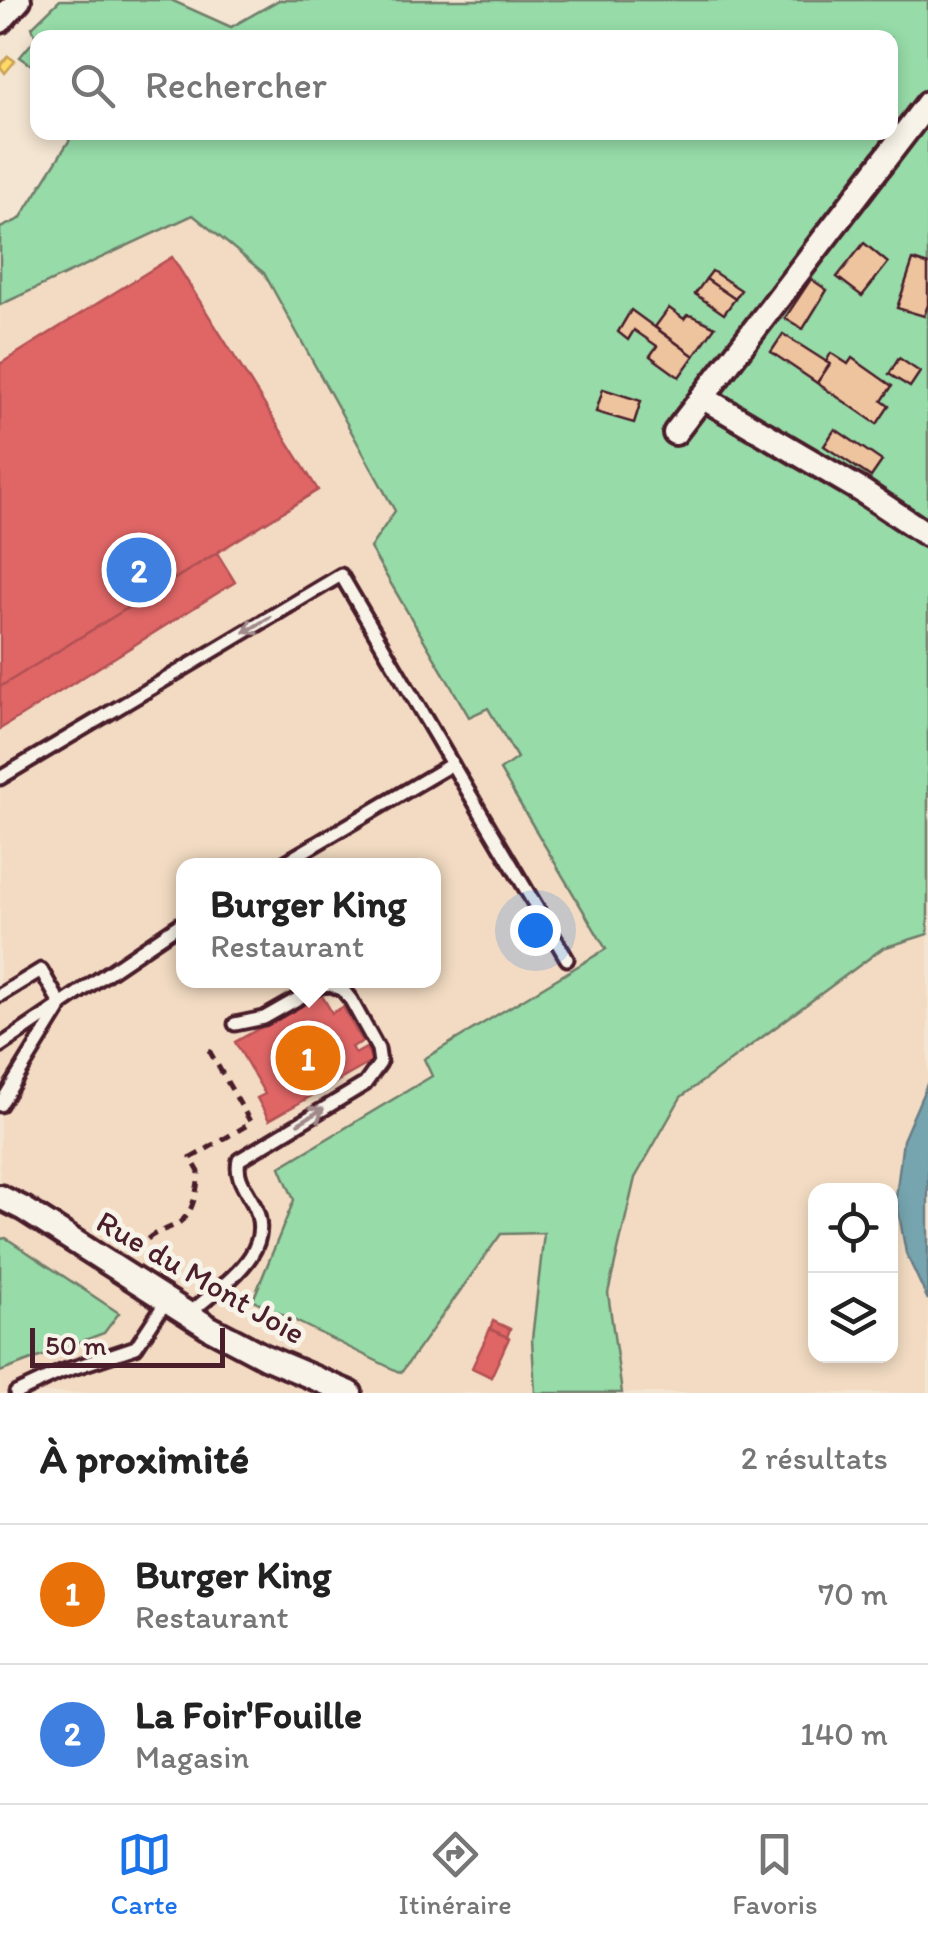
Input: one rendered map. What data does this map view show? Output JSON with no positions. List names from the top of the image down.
{
  "streets": {
    "street": ["Rue du Mont Joie"]
  },
  "scale_bar": "50 m",
  "page": {
    "search": "Rechercher",
    "pins": ["2", "1"],
    "popup": ["Burger King", "Restaurant"],
    "scale": "50 m",
    "heading": ["À proximité", "2 résultats"],
    "list": [
      {
        "mark": "1",
        "name": "Burger King",
        "note": "Restaurant",
        "value": "70 m"
      },
      {
        "mark": "2",
        "name": "La Foir'Fouille",
        "note": "Magasin",
        "value": "140 m"
      }
    ],
    "nav": ["Carte", "Itinéraire", "Favoris"]
  }
}
